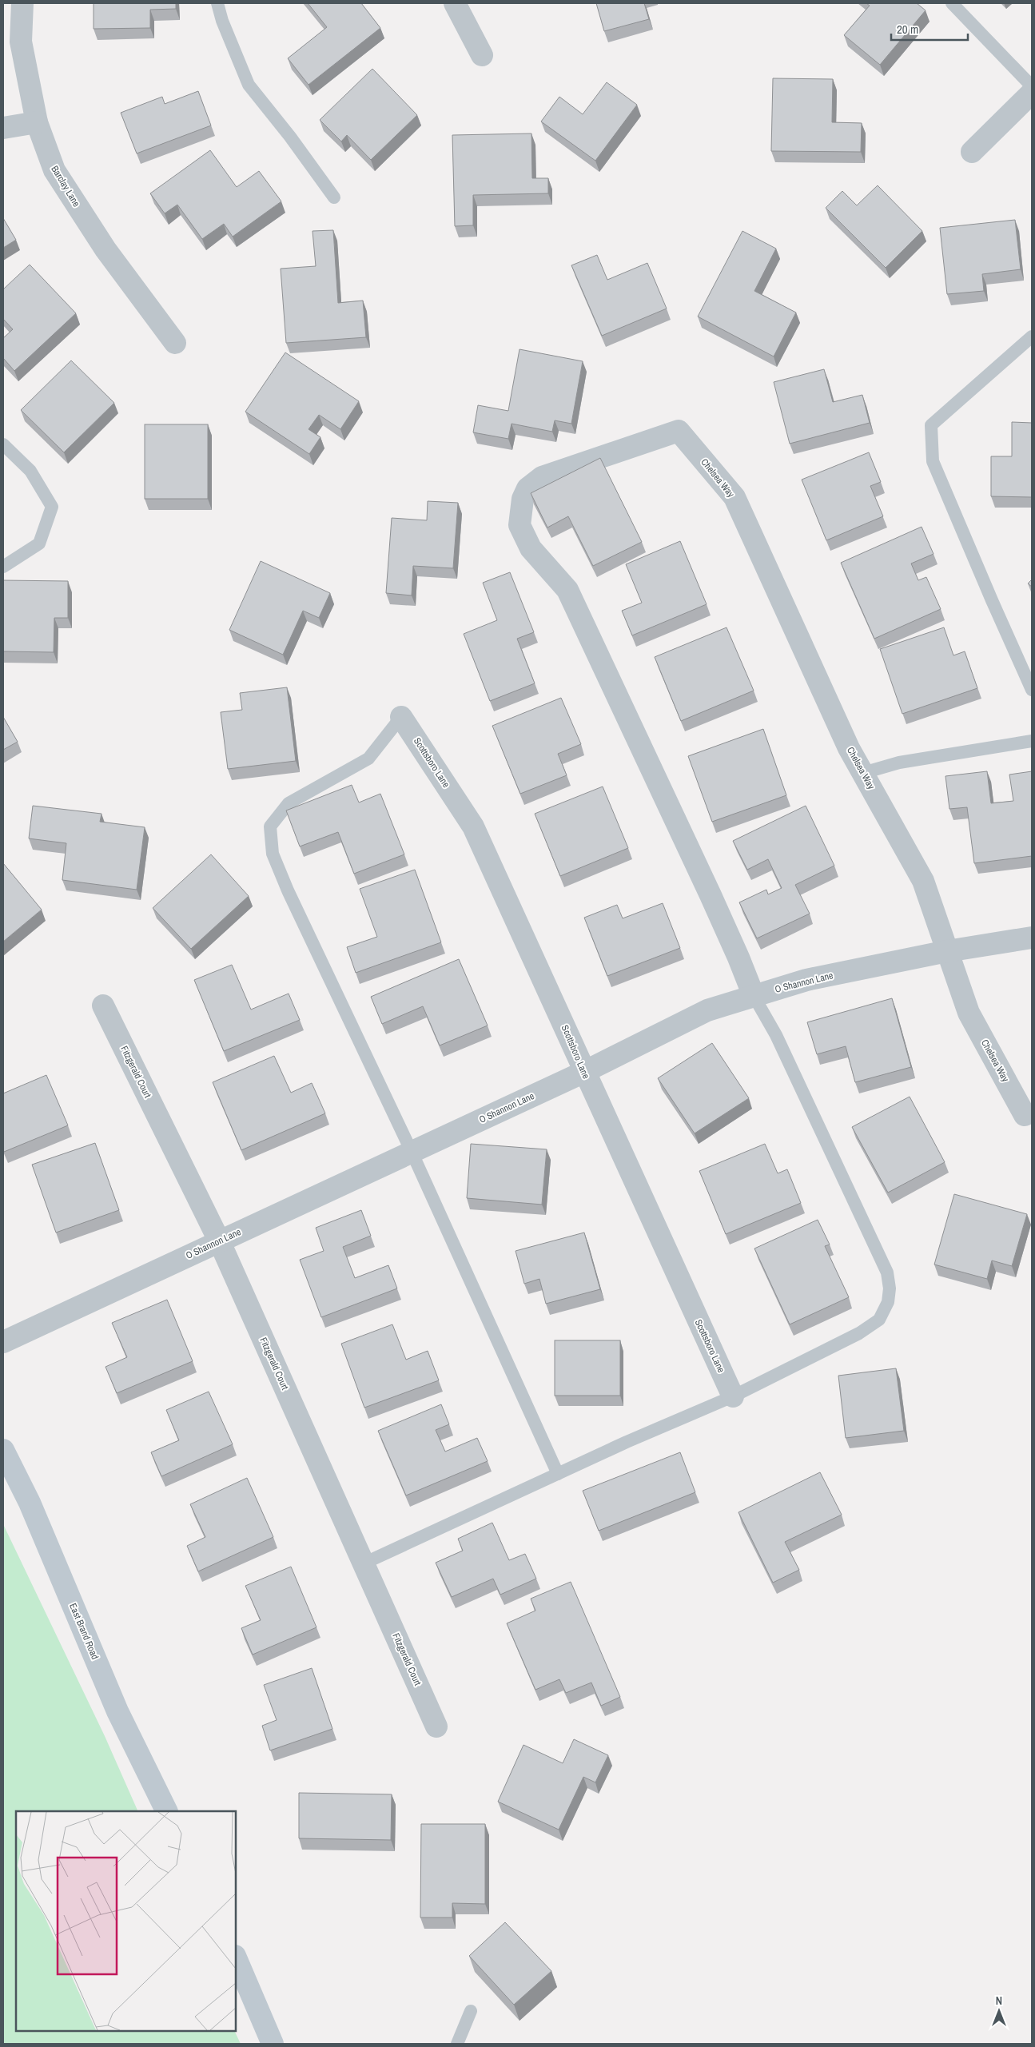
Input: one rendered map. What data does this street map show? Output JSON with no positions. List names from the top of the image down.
{
  "streets": {
    "main road": ["East Brand Road"],
    "street": [
      "Barclay Lane",
      "Chelsea Way",
      "Scottsboro Lane",
      "O Shannon Lane",
      "Fitzgerald Court"
    ]
  },
  "crossings": [
    ["Chelsea Way", "O Shannon Lane"],
    ["Scottsboro Lane", "O Shannon Lane"],
    ["O Shannon Lane", "Fitzgerald Court"]
  ],
  "scale_bar": "20 m",
  "north": "top"
}
